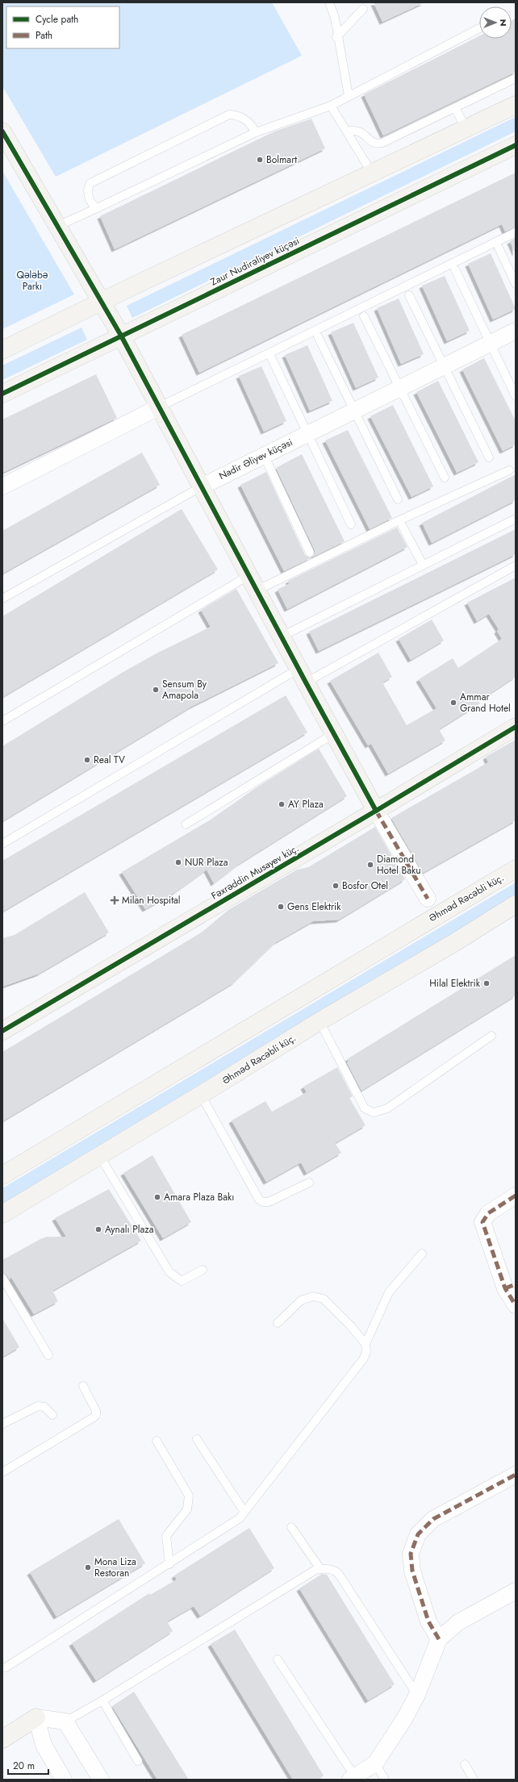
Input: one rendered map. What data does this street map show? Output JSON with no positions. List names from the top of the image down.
{
  "streets": {
    "street": [
      "Zaur Nudirəliyev küçəsi",
      "Nadir Əliyev küçəsi",
      "Fəxrəddin Musayev küç.",
      "Əhməd Rəcəbli küç."
    ]
  },
  "parks": ["Qələbə Parkı"],
  "places": {
    "other": [
      "Bolmart",
      "Sensum By Amapola",
      "Ammar Grand Hotel",
      "Real TV",
      "AY Plaza",
      "NUR Plaza",
      "Diamond Hotel Baku",
      "Bosfor Otel",
      "Gens Elektrik",
      "Hilal Elektrik",
      "Amara Plaza Bakı",
      "Aynalı Plaza",
      "Mona Liza Restoran"
    ],
    "health": ["Milan Hospital"]
  },
  "legend": ["Cycle path", "Path"],
  "scale_bar": "20 m",
  "north": "right"
}
